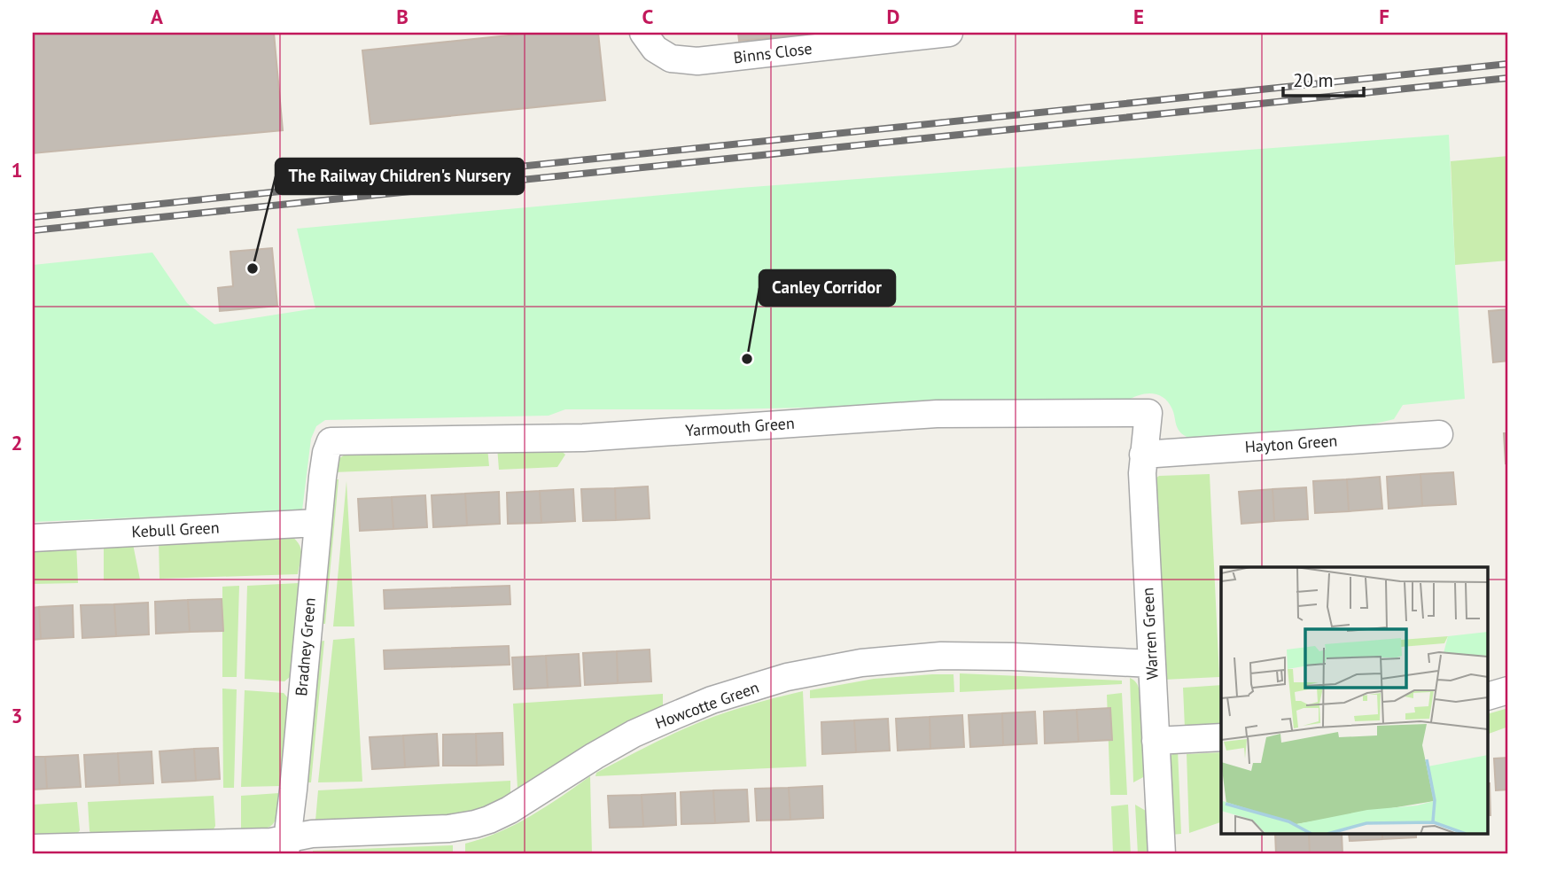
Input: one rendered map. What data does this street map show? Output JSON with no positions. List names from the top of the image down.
{
  "streets": {
    "street": [
      "Binns Close",
      "Yarmouth Green",
      "Hayton Green",
      "Kebull Green",
      "Warren Green",
      "Bradney Green",
      "Howcotte Green"
    ]
  },
  "crossings": [
    ["Yarmouth Green", "Warren Green"],
    ["Yarmouth Green", "Bradney Green"],
    ["Hayton Green", "Warren Green"],
    ["Kebull Green", "Bradney Green"],
    ["Warren Green", "Howcotte Green"],
    ["Bradney Green", "Howcotte Green"]
  ],
  "places": ["The Railway Children's Nursery", "Canley Corridor"],
  "scale_bar": "20 m",
  "grid": {
    "columns": [
      "A",
      "B",
      "C",
      "D",
      "E",
      "F"
    ],
    "rows": ["1", "2", "3"]
  }
}
